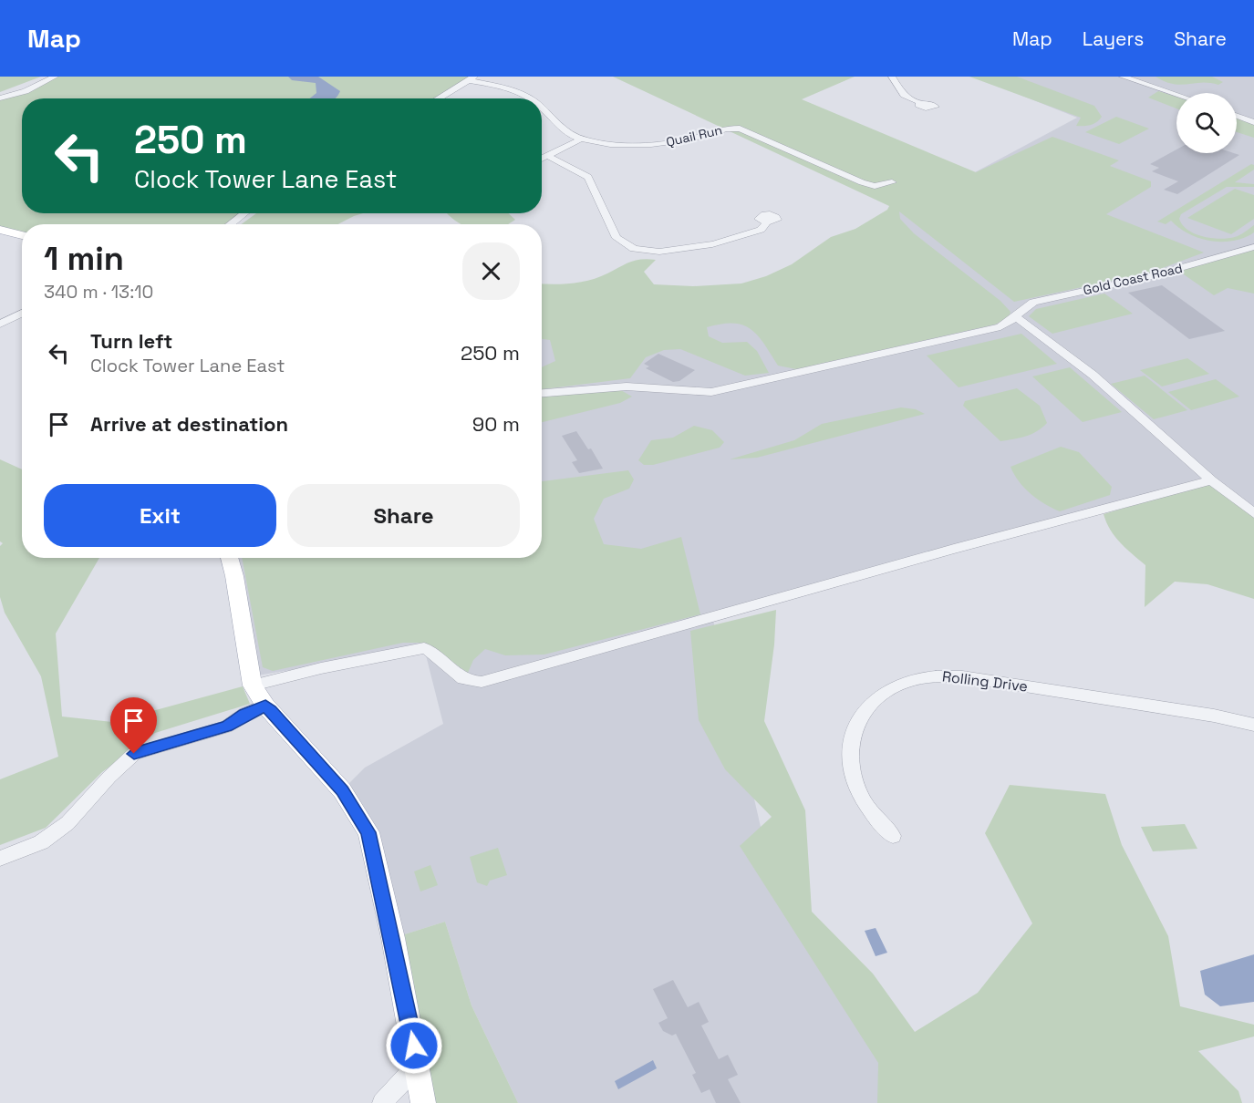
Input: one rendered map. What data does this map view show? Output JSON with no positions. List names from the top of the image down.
{
  "streets": {
    "street": ["Quail Run", "Gold Coast Road", "Rolling Drive"]
  },
  "page": {
    "header": "Map",
    "nav": ["Map", "Layers", "Share"],
    "turn": ["250 m", "Clock Tower Lane East"],
    "heading": ["1 min", "340 m · 13:10"],
    "list": [
      {
        "name": "Turn left",
        "note": "Clock Tower Lane East",
        "value": "250 m"
      },
      {
        "name": "Arrive at destination",
        "value": "90 m"
      }
    ],
    "buttons": ["Exit", "Share"]
  }
}
